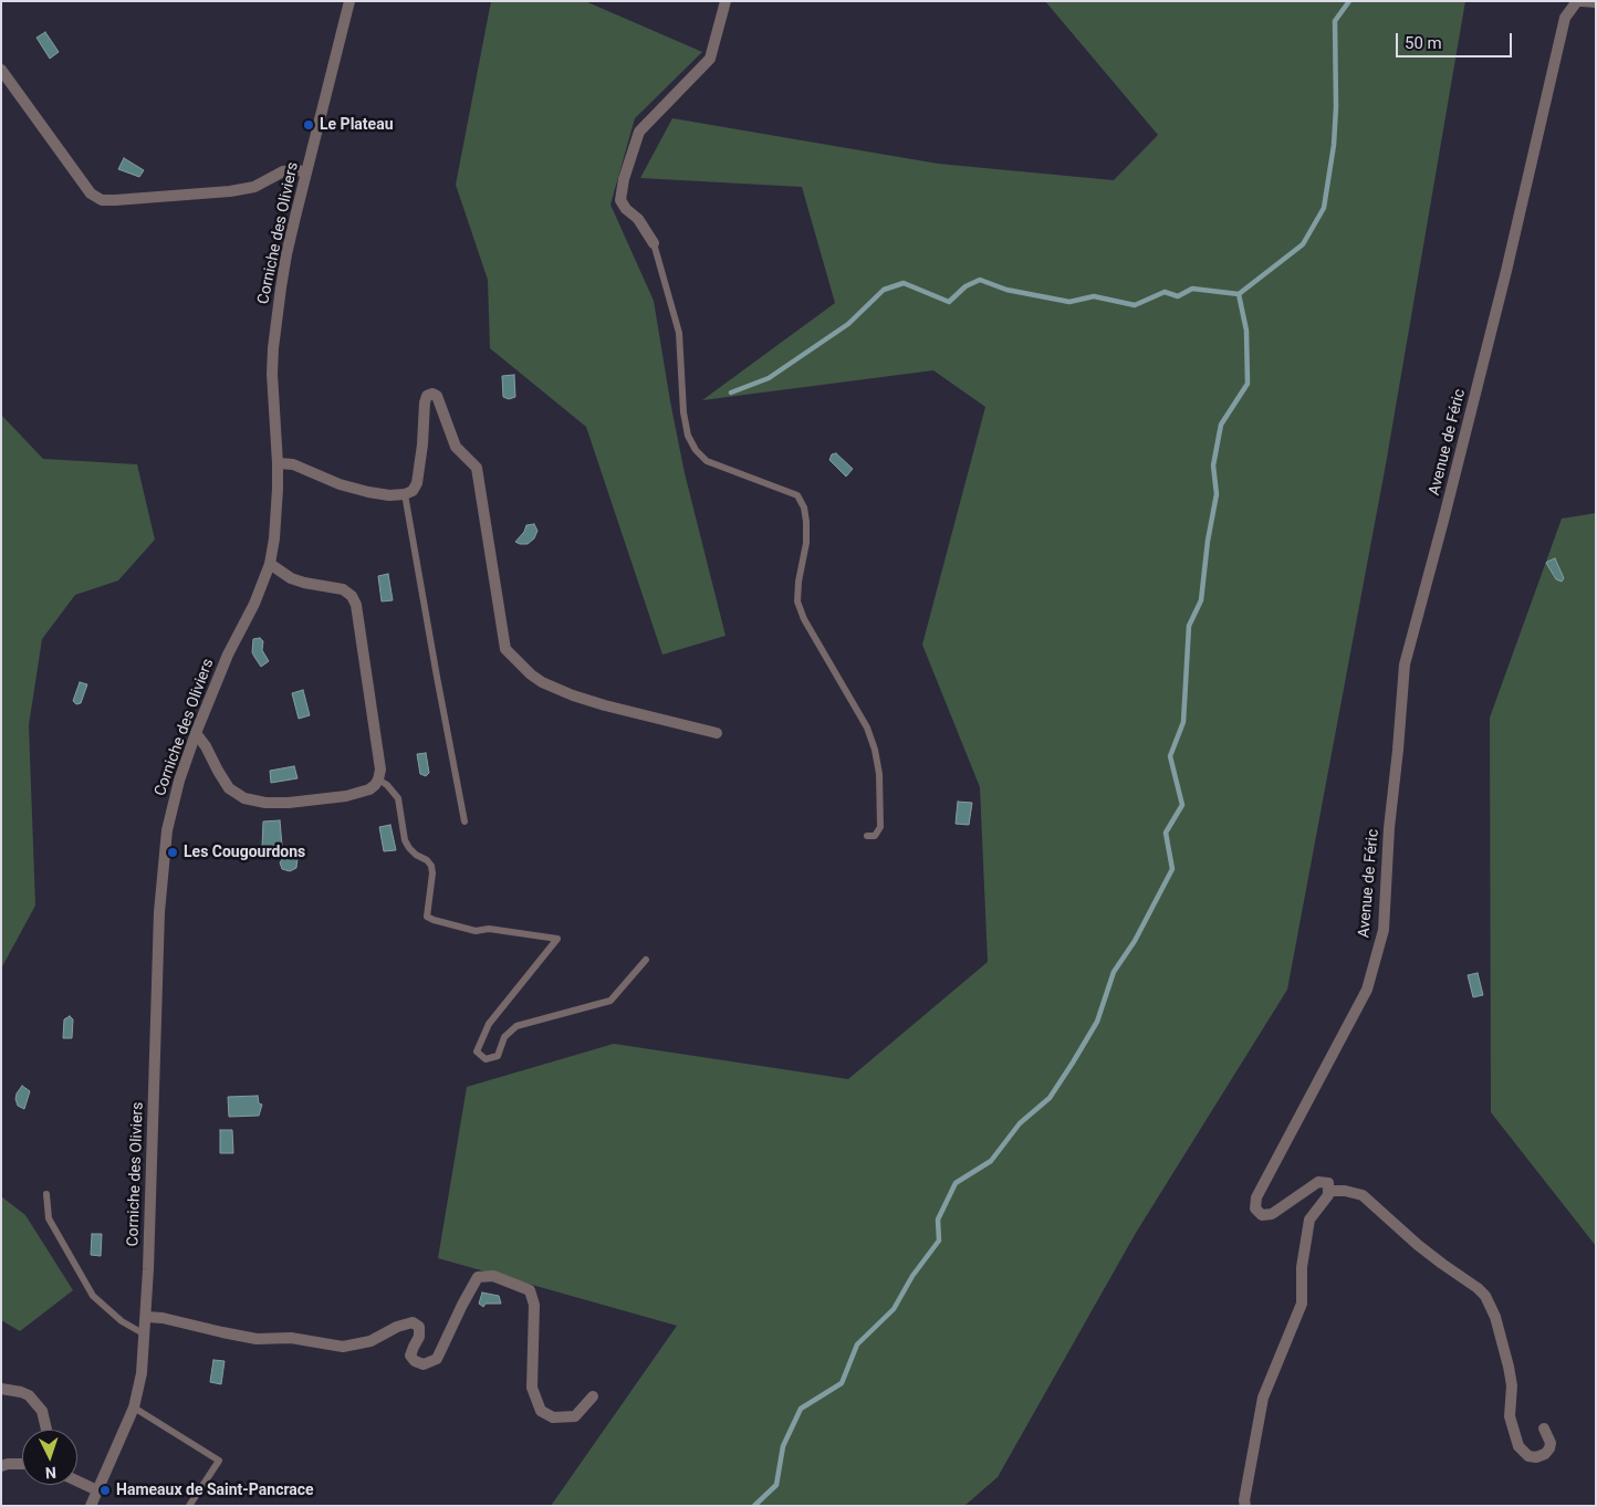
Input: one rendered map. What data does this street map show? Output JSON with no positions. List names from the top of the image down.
{
  "streets": {
    "street": ["Corniche des Oliviers", "Avenue de Féric"]
  },
  "places": ["Le Plateau", "Les Cougourdons", "Hameaux de Saint-Pancrace"],
  "scale_bar": "50 m",
  "north": "bottom"
}
